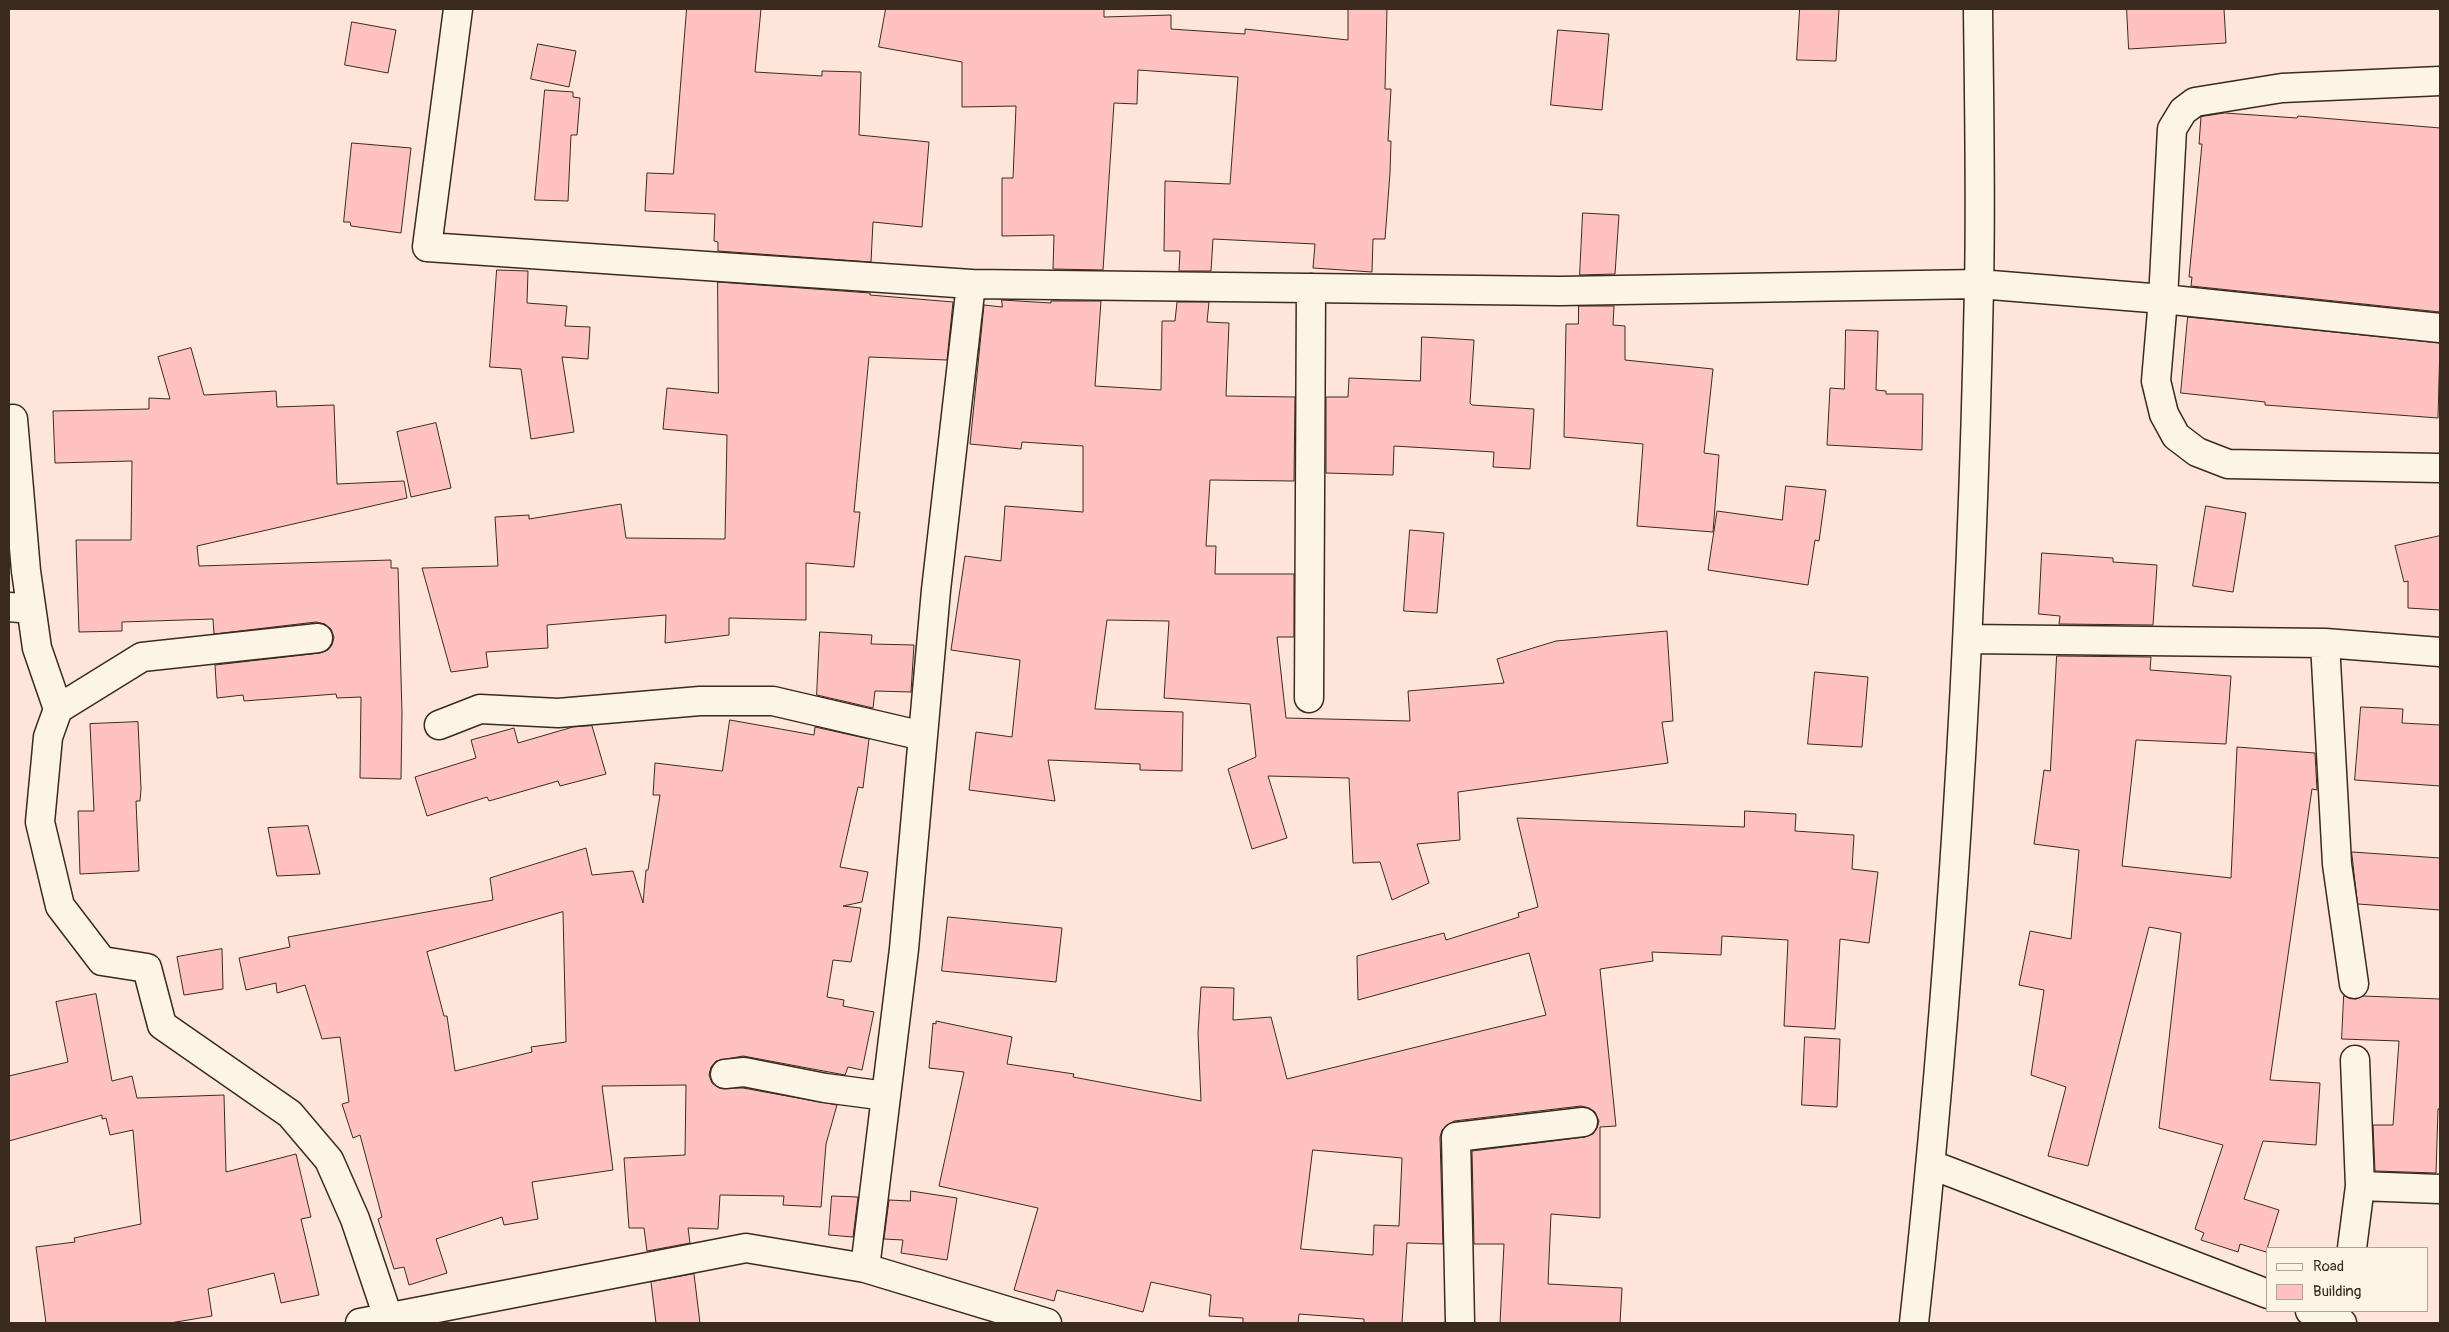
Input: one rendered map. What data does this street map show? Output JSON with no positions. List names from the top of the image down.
{
  "legend": ["Road", "Building"]
}
